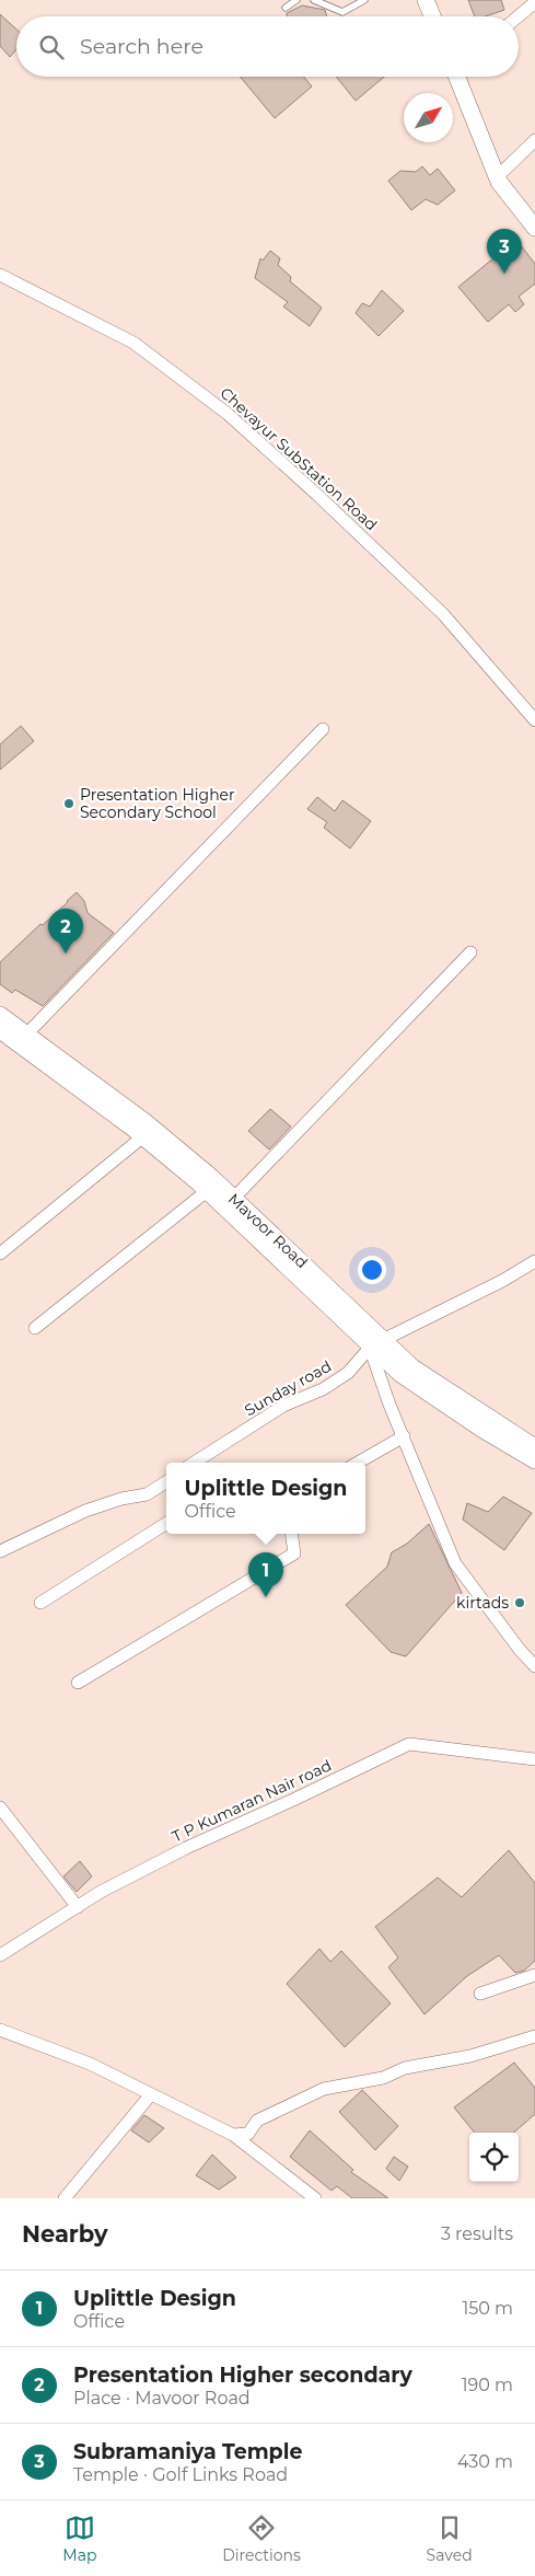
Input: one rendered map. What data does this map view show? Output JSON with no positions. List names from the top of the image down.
{
  "streets": {
    "main road": ["Mavoor Road"],
    "street": ["Chevayur SubStation Road", "Sunday road", "T P Kumaran Nair road"]
  },
  "crossings": [
    ["Mavoor Road", "Sunday road"]
  ],
  "places": ["Presentation Higher Secondary School", "kirtads"],
  "north": "top right",
  "page": {
    "search": "Search here",
    "pins": ["3", "2", "1"],
    "popup": ["Uplittle Design", "Office"],
    "heading": ["Nearby", "3 results"],
    "list": [
      {
        "mark": "1",
        "name": "Uplittle Design",
        "note": "Office",
        "value": "150 m"
      },
      {
        "mark": "2",
        "name": "Presentation Higher secondary",
        "note": "Place · Mavoor Road",
        "value": "190 m"
      },
      {
        "mark": "3",
        "name": "Subramaniya Temple",
        "note": "Temple · Golf Links Road",
        "value": "430 m"
      }
    ],
    "nav": ["Map", "Directions", "Saved"]
  }
}
